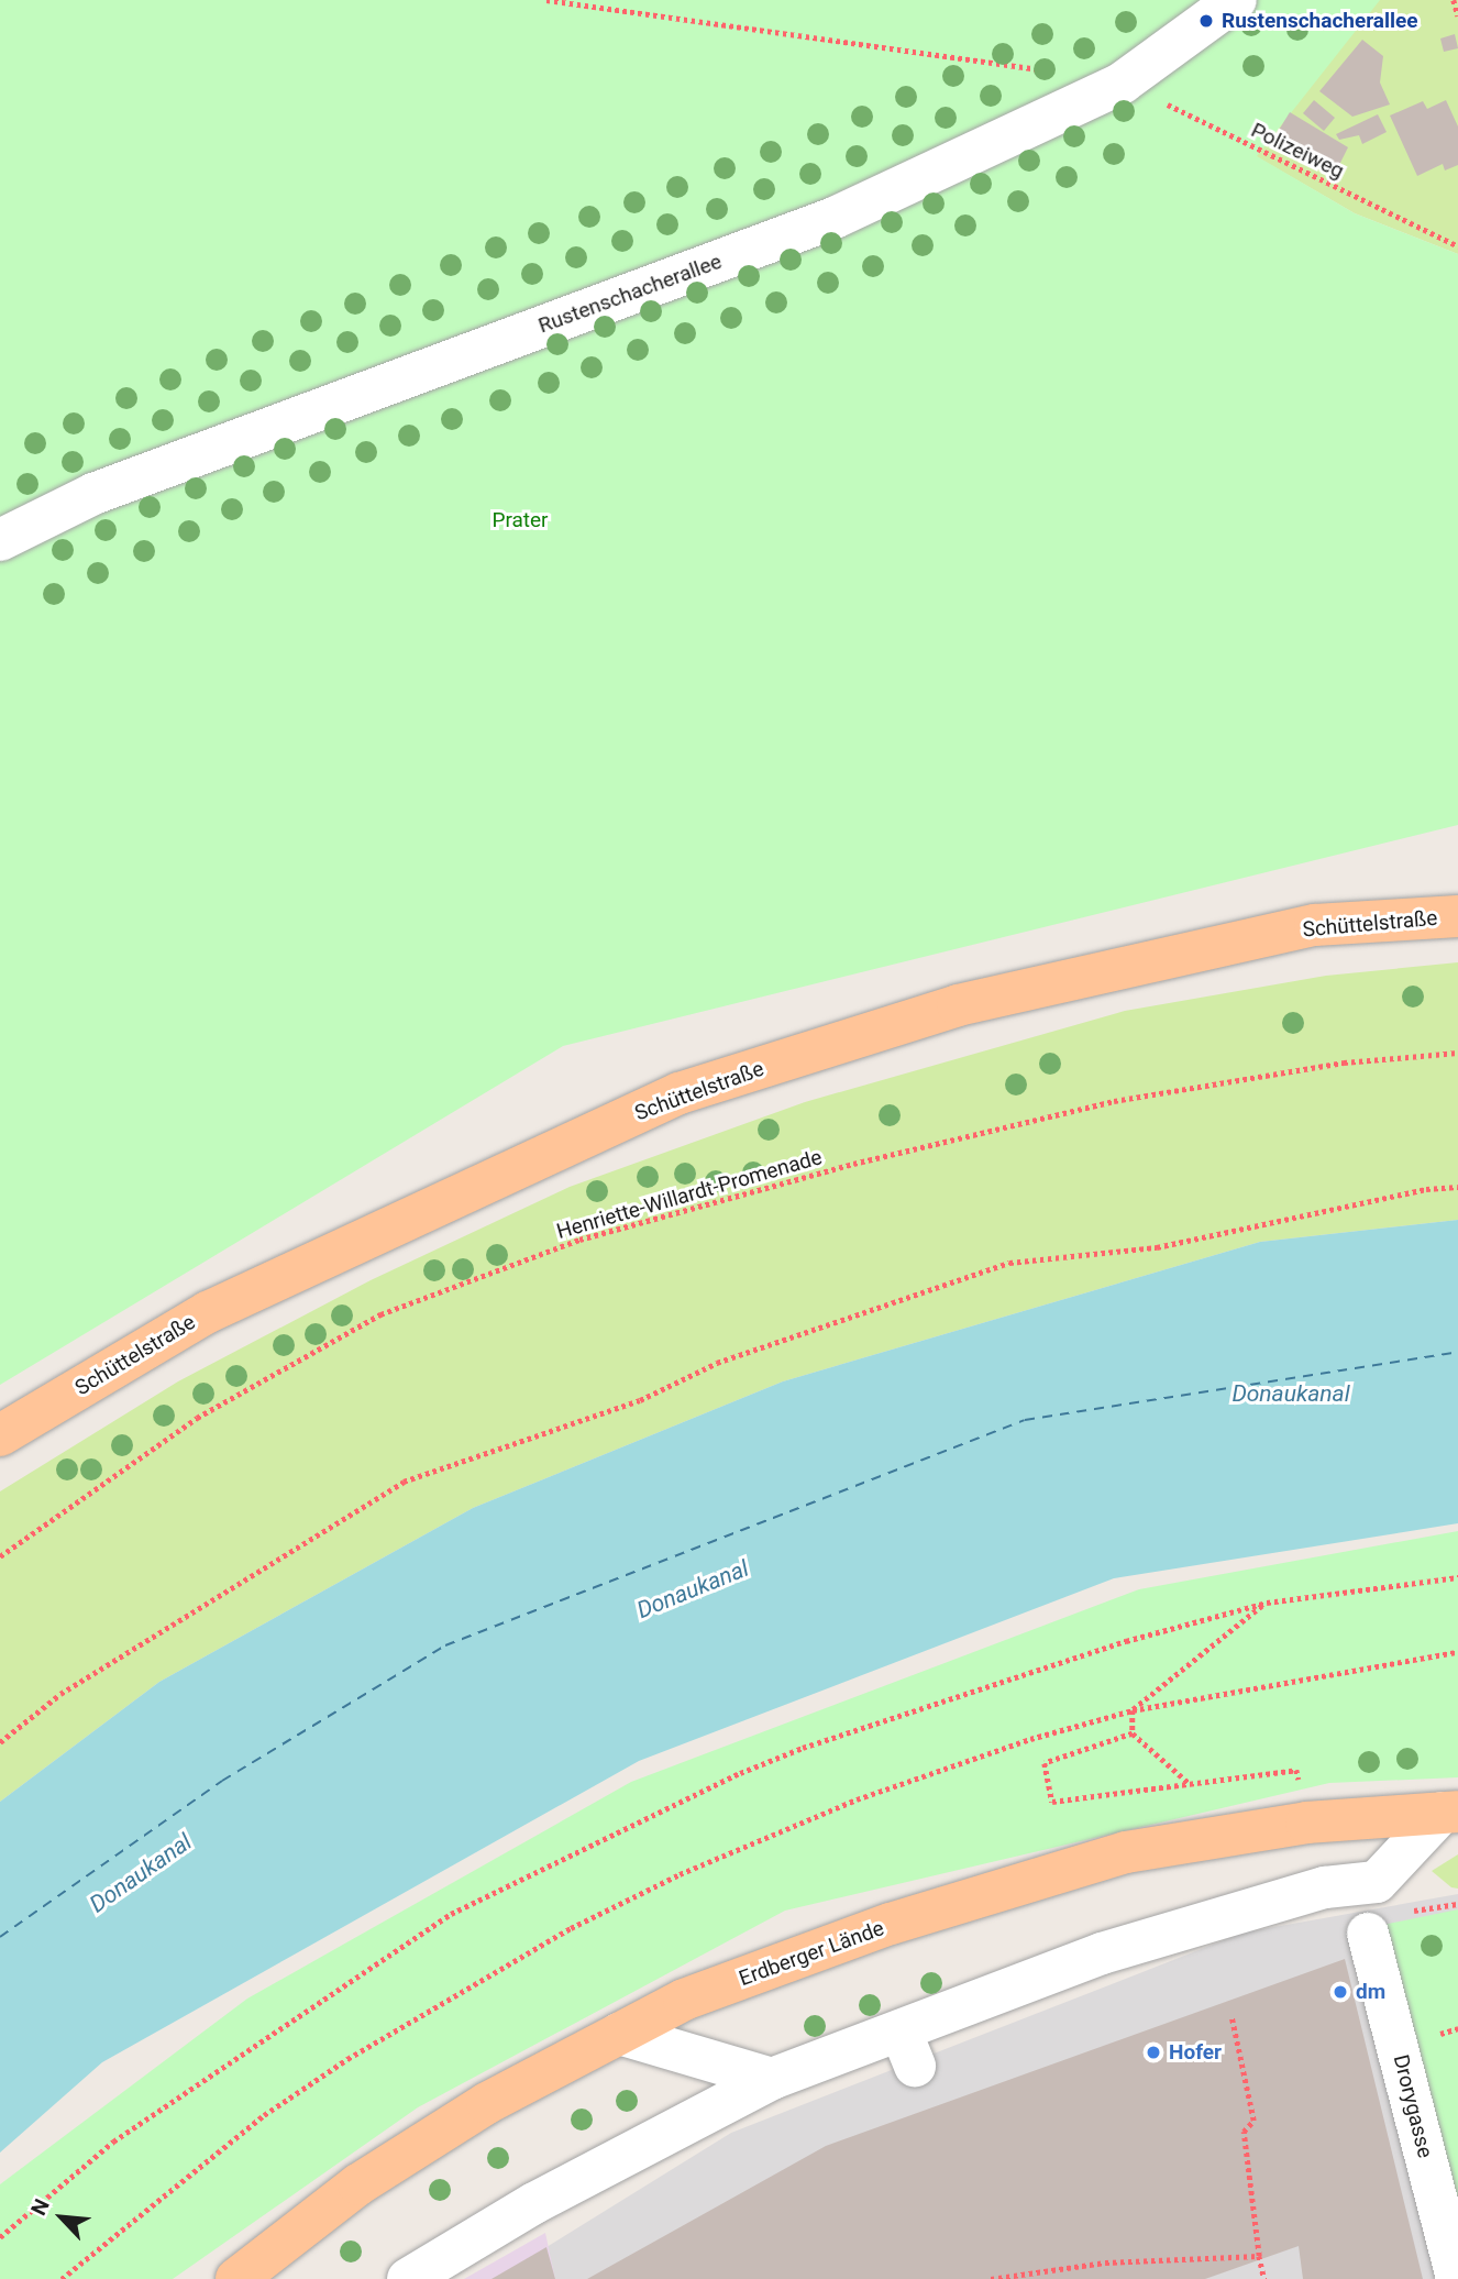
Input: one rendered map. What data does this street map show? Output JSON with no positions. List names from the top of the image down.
{
  "streets": {
    "main road": ["Schüttelstraße", "Erdberger Lände"],
    "street": ["Rustenschacherallee", "Drorygasse"],
    "path": ["Polizeiweg", "Henriette-Willardt-Promenade"]
  },
  "crossings": [
    ["Polizeiweg", "Rustenschacherallee"]
  ],
  "water": ["Donaukanal"],
  "parks": ["Prater"],
  "places": ["Rustenschacherallee", "dm", "Hofer"],
  "north": "top left"
}
